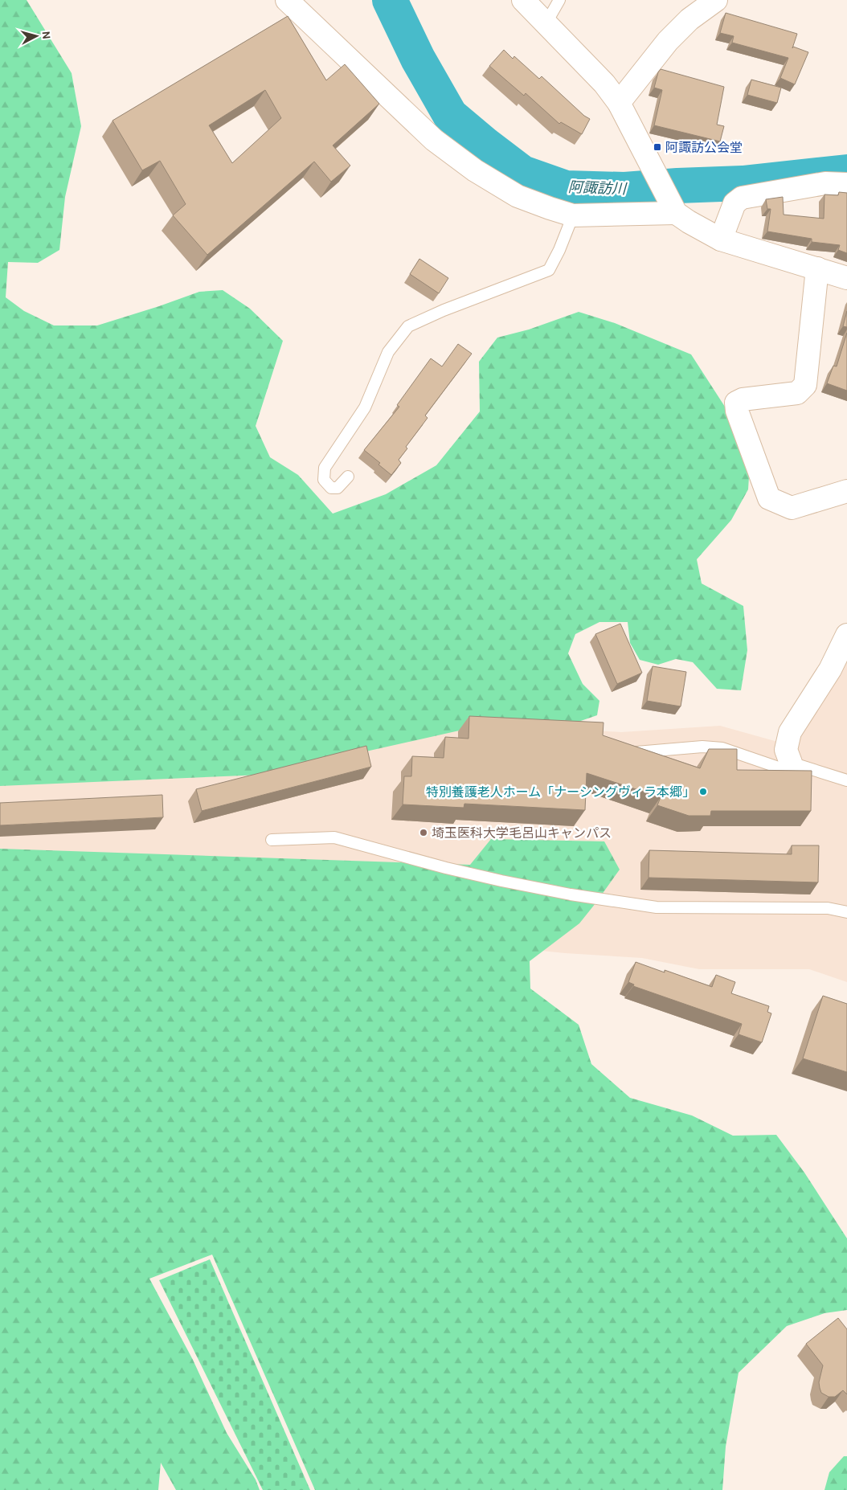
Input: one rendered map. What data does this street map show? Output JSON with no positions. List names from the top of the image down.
{
  "water": ["阿諏訪川"],
  "places": {
    "transit": ["阿諏訪公会堂"],
    "other": ["特別養護老人ホーム「ナーシングヴィラ本郷」", "埼玉医科大学毛呂山キャンパス"]
  },
  "north": "right"
}
